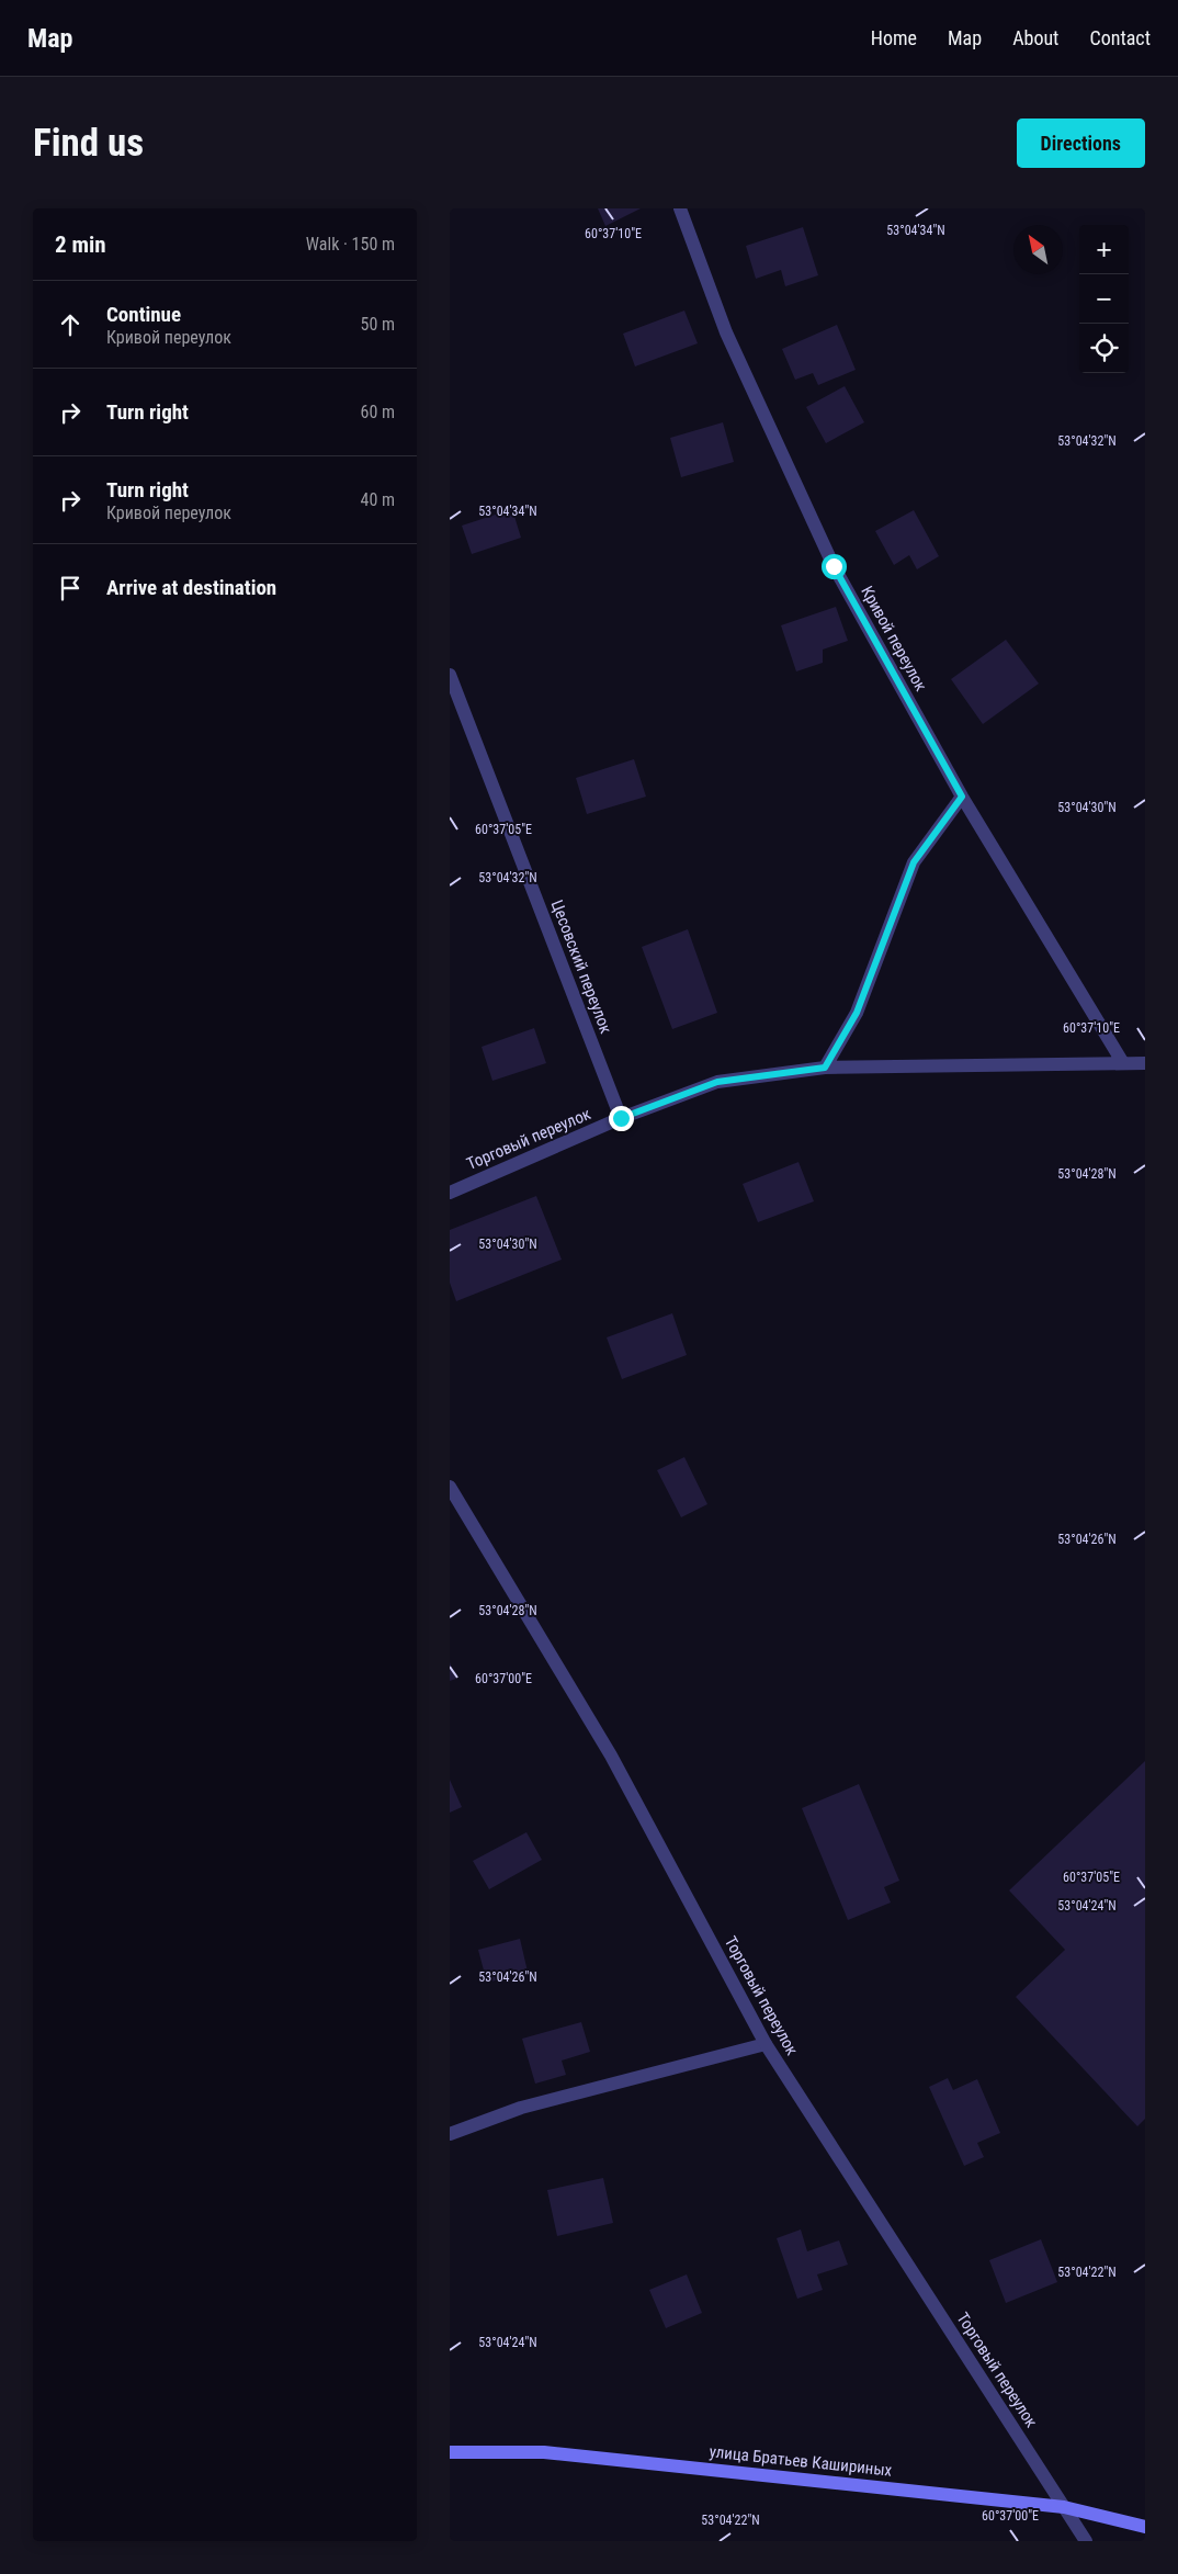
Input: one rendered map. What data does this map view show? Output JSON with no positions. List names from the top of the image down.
{
  "streets": {
    "main road": ["улица Братьев Кашириных"],
    "street": ["Кривой переулок", "Цесовский переулок", "Торговый переулок"]
  },
  "crossings": [
    ["Цесовский переулок", "Торговый переулок"],
    ["Торговый переулок", "улица Братьев Кашириных"]
  ],
  "north": "top left",
  "page": {
    "header": "Map",
    "nav": [
      "Home",
      "Map",
      "About",
      "Contact"
    ],
    "buttons": "Directions",
    "title": "Find us",
    "heading": ["2 min", "Walk · 150 m"],
    "map_buttons": ["+", "−"],
    "list": [
      ["Continue", "Кривой переулок", "50 m"],
      ["Turn right", "60 m"],
      ["Turn right", "Кривой переулок", "40 m"],
      "Arrive at destination"
    ]
  },
  "coordinates": [
    "53°04'34\"N",
    "60°37'10\"E",
    "53°04'32\"N",
    "53°04'30\"N",
    "60°37'05\"E",
    "53°04'28\"N",
    "53°04'26\"N",
    "60°37'00\"E",
    "53°04'24\"N",
    "53°04'22\"N"
  ]
}
